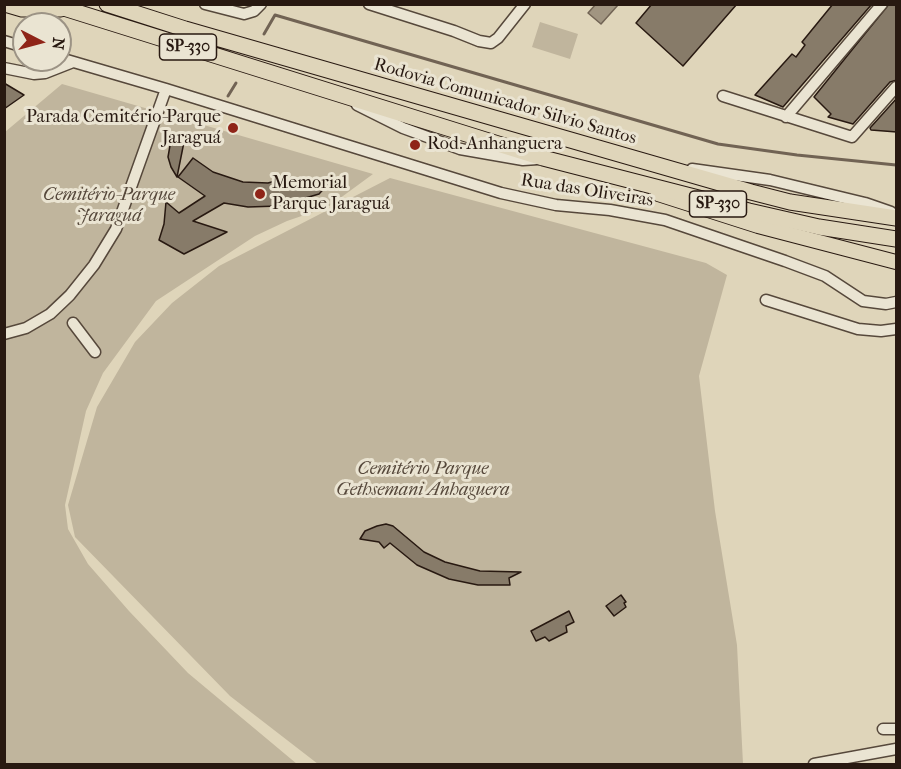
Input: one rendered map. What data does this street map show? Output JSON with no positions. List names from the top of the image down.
{
  "streets": {
    "highway": ["SP-330", "Rodovia Comunicador Silvio Santos"],
    "street": ["Rua das Oliveiras"]
  },
  "parks": ["Cemitério-Parque Jaraguá", "Cemitério Parque Gethsemani Anhaguera"],
  "places": ["Parada Cemitério-Parque Jaraguá", "Rod. Anhanguera", "Memorial Parque Jaraguá"],
  "north": "right"
}
